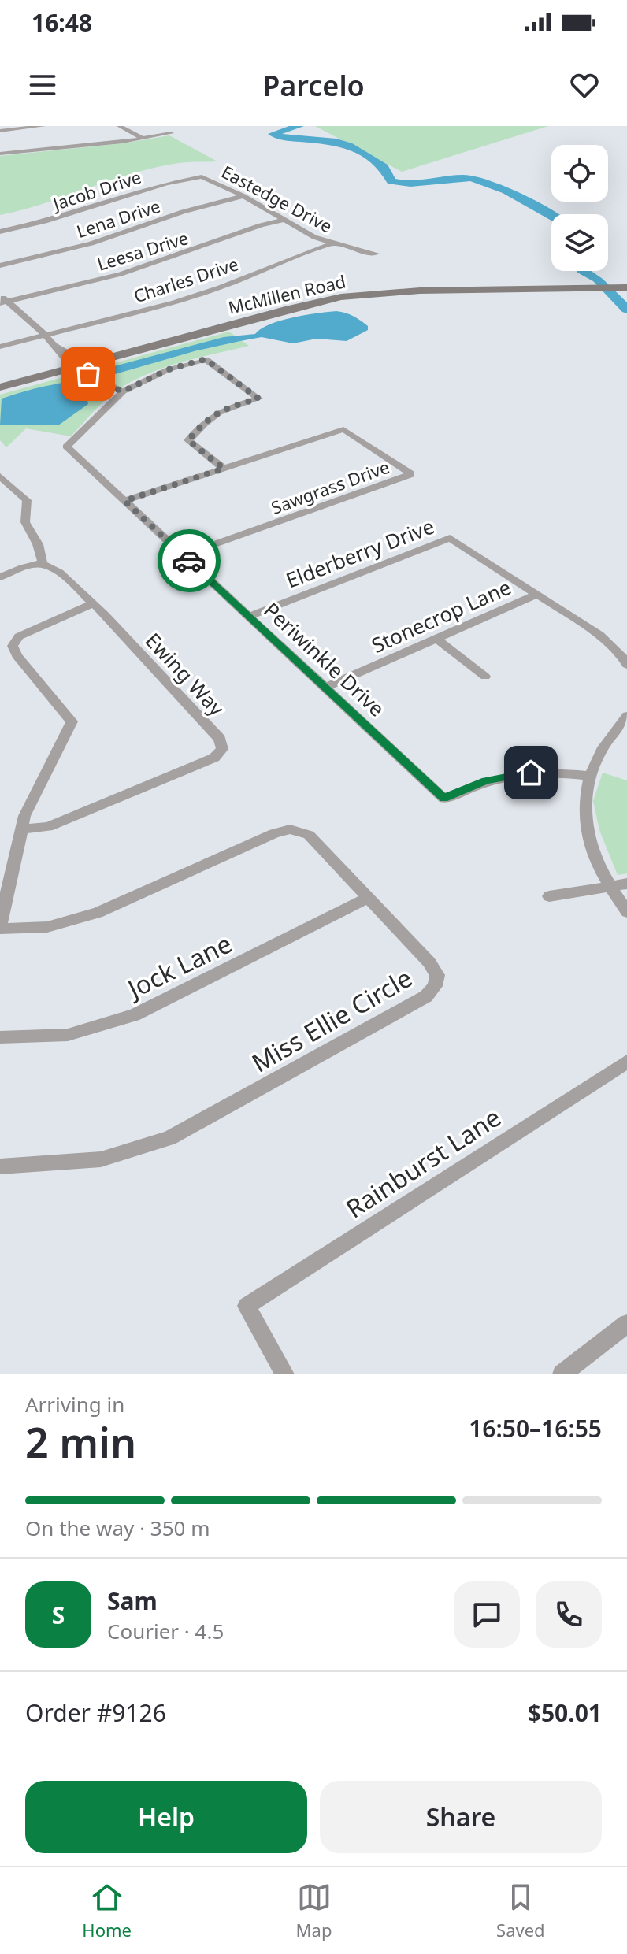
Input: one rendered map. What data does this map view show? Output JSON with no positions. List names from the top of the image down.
{
  "streets": {
    "main road": ["McMillen Road"],
    "street": [
      "Jacob Drive",
      "Eastedge Drive",
      "Lena Drive",
      "Leesa Drive",
      "Charles Drive",
      "Sawgrass Drive",
      "Elderberry Drive",
      "Stonecrop Lane",
      "Periwinkle Drive",
      "Ewing Way",
      "Jock Lane",
      "Miss Ellie Circle",
      "Rainburst Lane"
    ]
  },
  "crossings": [
    ["Jacob Drive", "Eastedge Drive"],
    ["Eastedge Drive", "Lena Drive"],
    ["Eastedge Drive", "Leesa Drive"],
    ["Eastedge Drive", "Charles Drive"],
    ["Sawgrass Drive", "Periwinkle Drive"],
    ["Elderberry Drive", "Stonecrop Lane"],
    ["Elderberry Drive", "Periwinkle Drive"],
    ["Stonecrop Lane", "Periwinkle Drive"],
    ["Jock Lane", "Miss Ellie Circle"]
  ],
  "page": {
    "status": "16:48",
    "header": "Parcelo",
    "heading": ["2 min", "Arriving in", "16:50–16:55"],
    "panel": [
      "Sam",
      "Courier · 4.5",
      "Order #9126",
      "$50.01"
    ],
    "bar": "On the way · 350 m",
    "round": "S",
    "buttons": ["Help", "Share"],
    "tabs": ["Home", "Map", "Saved"]
  }
}
